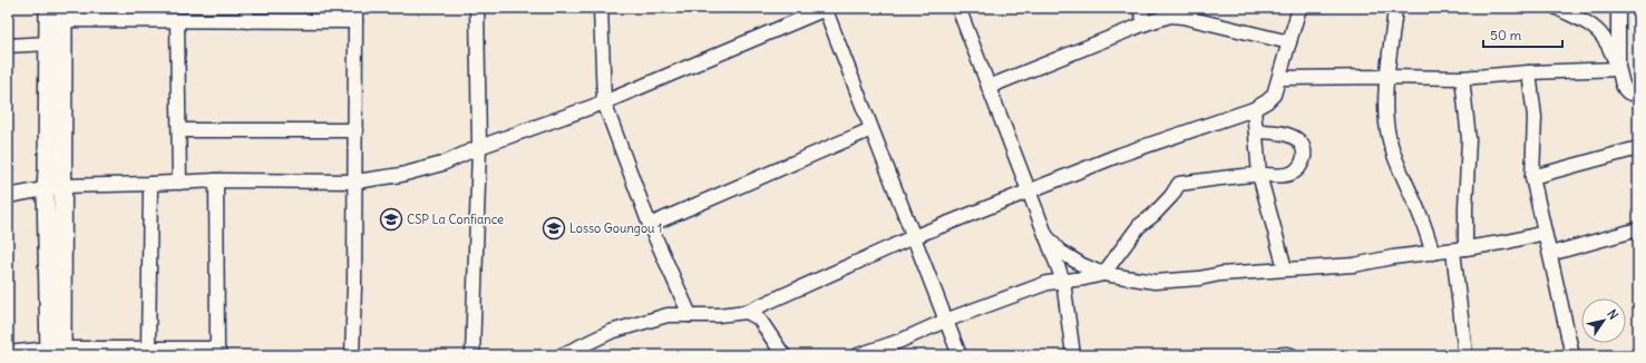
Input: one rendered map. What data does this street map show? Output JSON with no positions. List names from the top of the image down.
{
  "places": {
    "school or university": ["CSP La Confiance", "Losso Goungou 1"]
  },
  "scale_bar": "50 m",
  "north": "top right"
}
